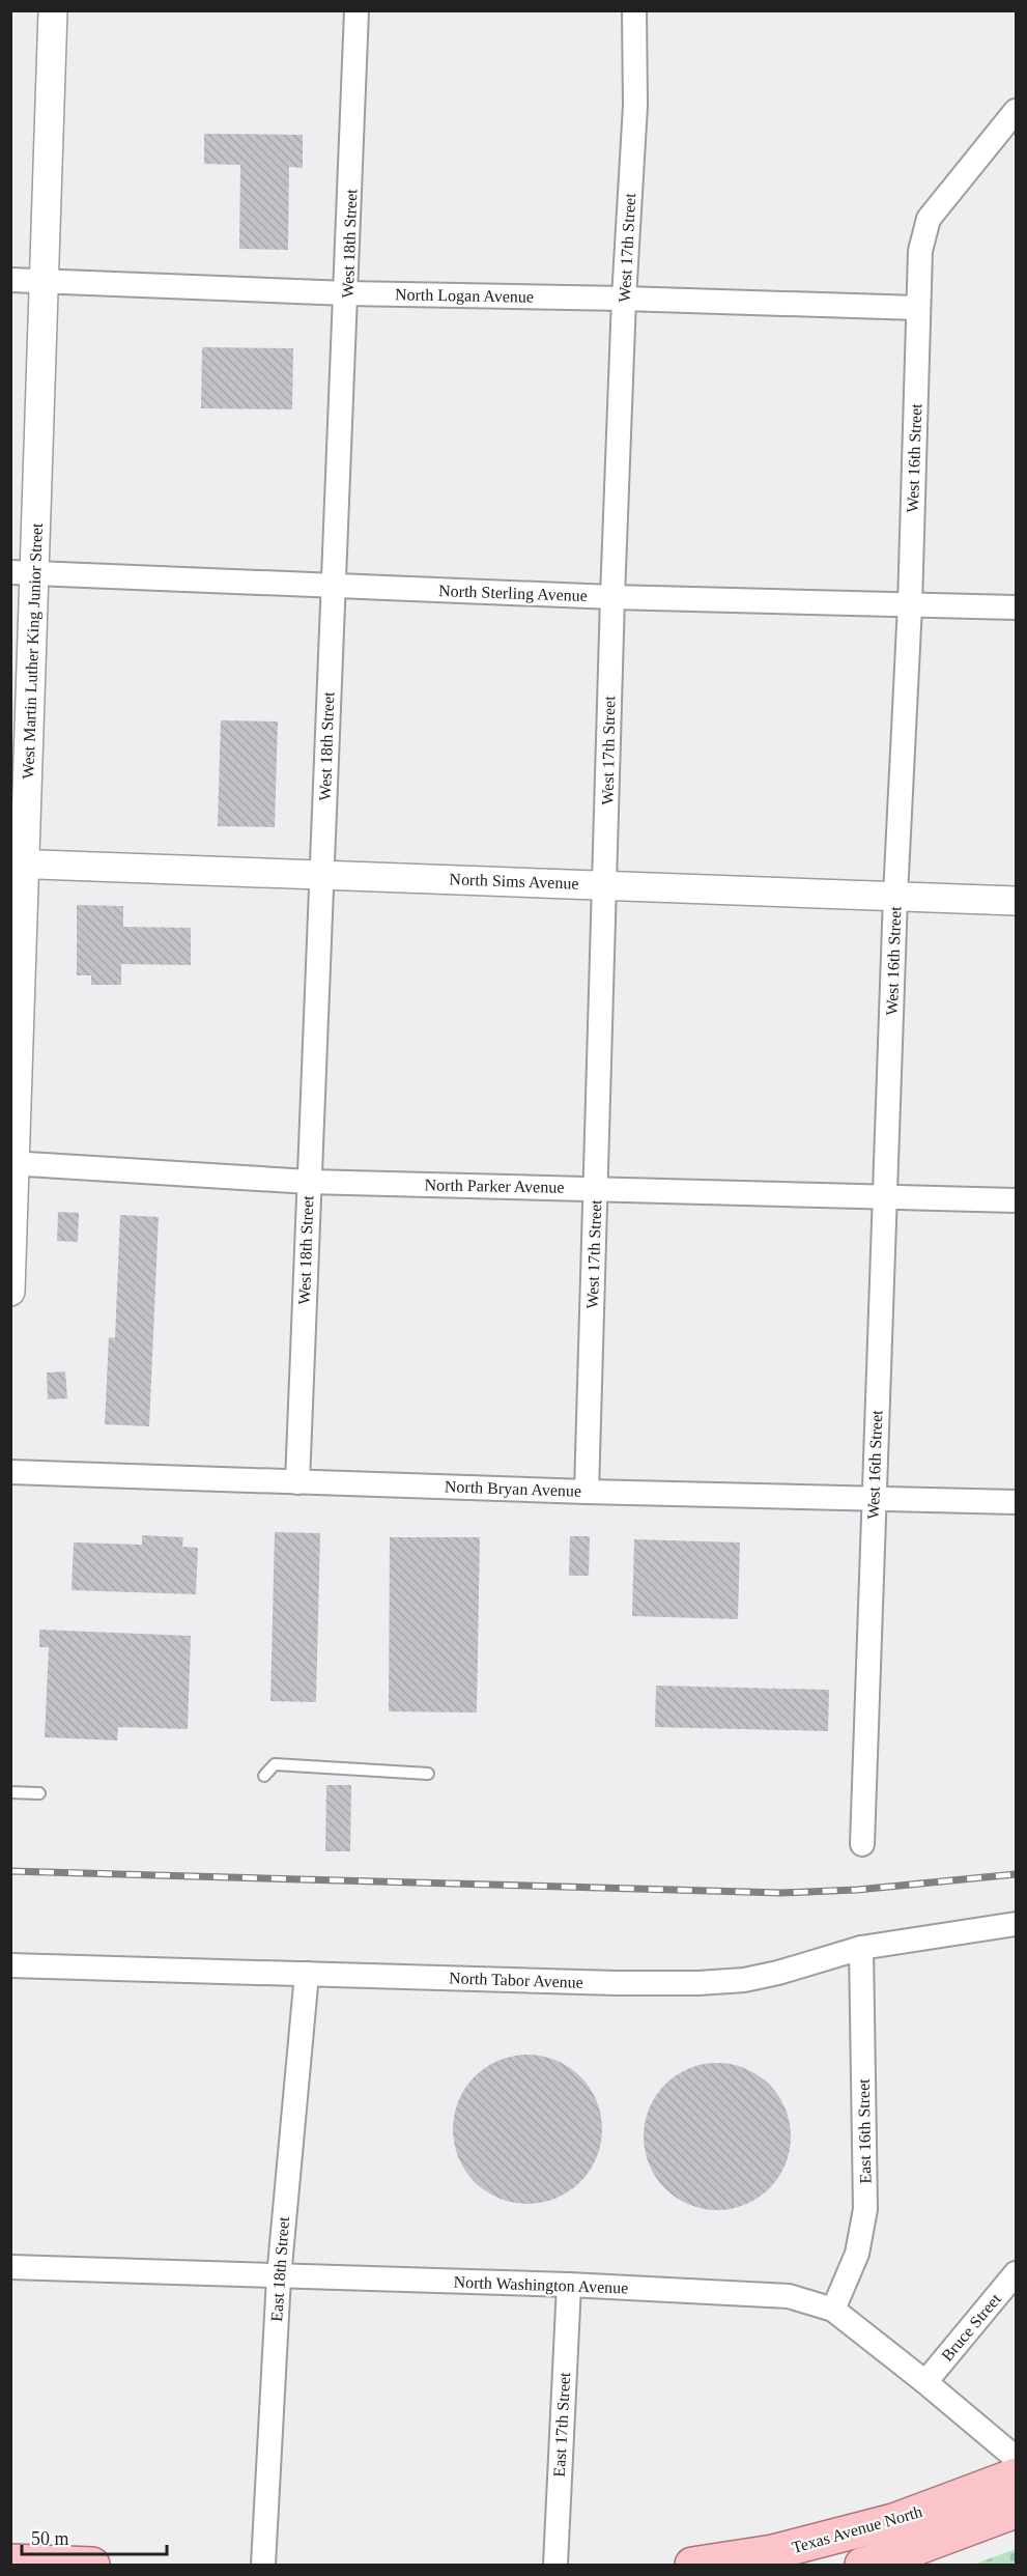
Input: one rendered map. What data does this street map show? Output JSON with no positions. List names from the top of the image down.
{
  "streets": {
    "main road": ["Texas Avenue North"],
    "street": [
      "West 18th Street",
      "West 17th Street",
      "North Logan Avenue",
      "West 16th Street",
      "North Sterling Avenue",
      "West Martin Luther King Junior Street",
      "North Sims Avenue",
      "North Parker Avenue",
      "North Bryan Avenue",
      "North Tabor Avenue",
      "East 16th Street",
      "East 18th Street",
      "North Washington Avenue",
      "Bruce Street",
      "East 17th Street"
    ]
  },
  "crossings": [
    ["West 18th Street", "North Logan Avenue"],
    ["West 18th Street", "North Sterling Avenue"],
    ["West 18th Street", "North Sims Avenue"],
    ["West 18th Street", "North Parker Avenue"],
    ["West 18th Street", "North Bryan Avenue"],
    ["West 17th Street", "North Logan Avenue"],
    ["West 17th Street", "North Sterling Avenue"],
    ["West 17th Street", "North Sims Avenue"],
    ["West 17th Street", "North Parker Avenue"],
    ["West 17th Street", "North Bryan Avenue"],
    ["North Logan Avenue", "West 16th Street"],
    ["North Logan Avenue", "West Martin Luther King Junior Street"],
    ["West 16th Street", "North Sterling Avenue"],
    ["West 16th Street", "North Sims Avenue"],
    ["West 16th Street", "North Parker Avenue"],
    ["West 16th Street", "North Bryan Avenue"],
    ["North Sterling Avenue", "West Martin Luther King Junior Street"],
    ["West Martin Luther King Junior Street", "North Sims Avenue"],
    ["West Martin Luther King Junior Street", "North Parker Avenue"],
    ["North Tabor Avenue", "East 16th Street"],
    ["North Tabor Avenue", "East 18th Street"],
    ["East 16th Street", "North Washington Avenue"],
    ["East 18th Street", "North Washington Avenue"],
    ["North Washington Avenue", "Bruce Street"],
    ["North Washington Avenue", "East 17th Street"]
  ],
  "scale_bar": "50 m"
}
